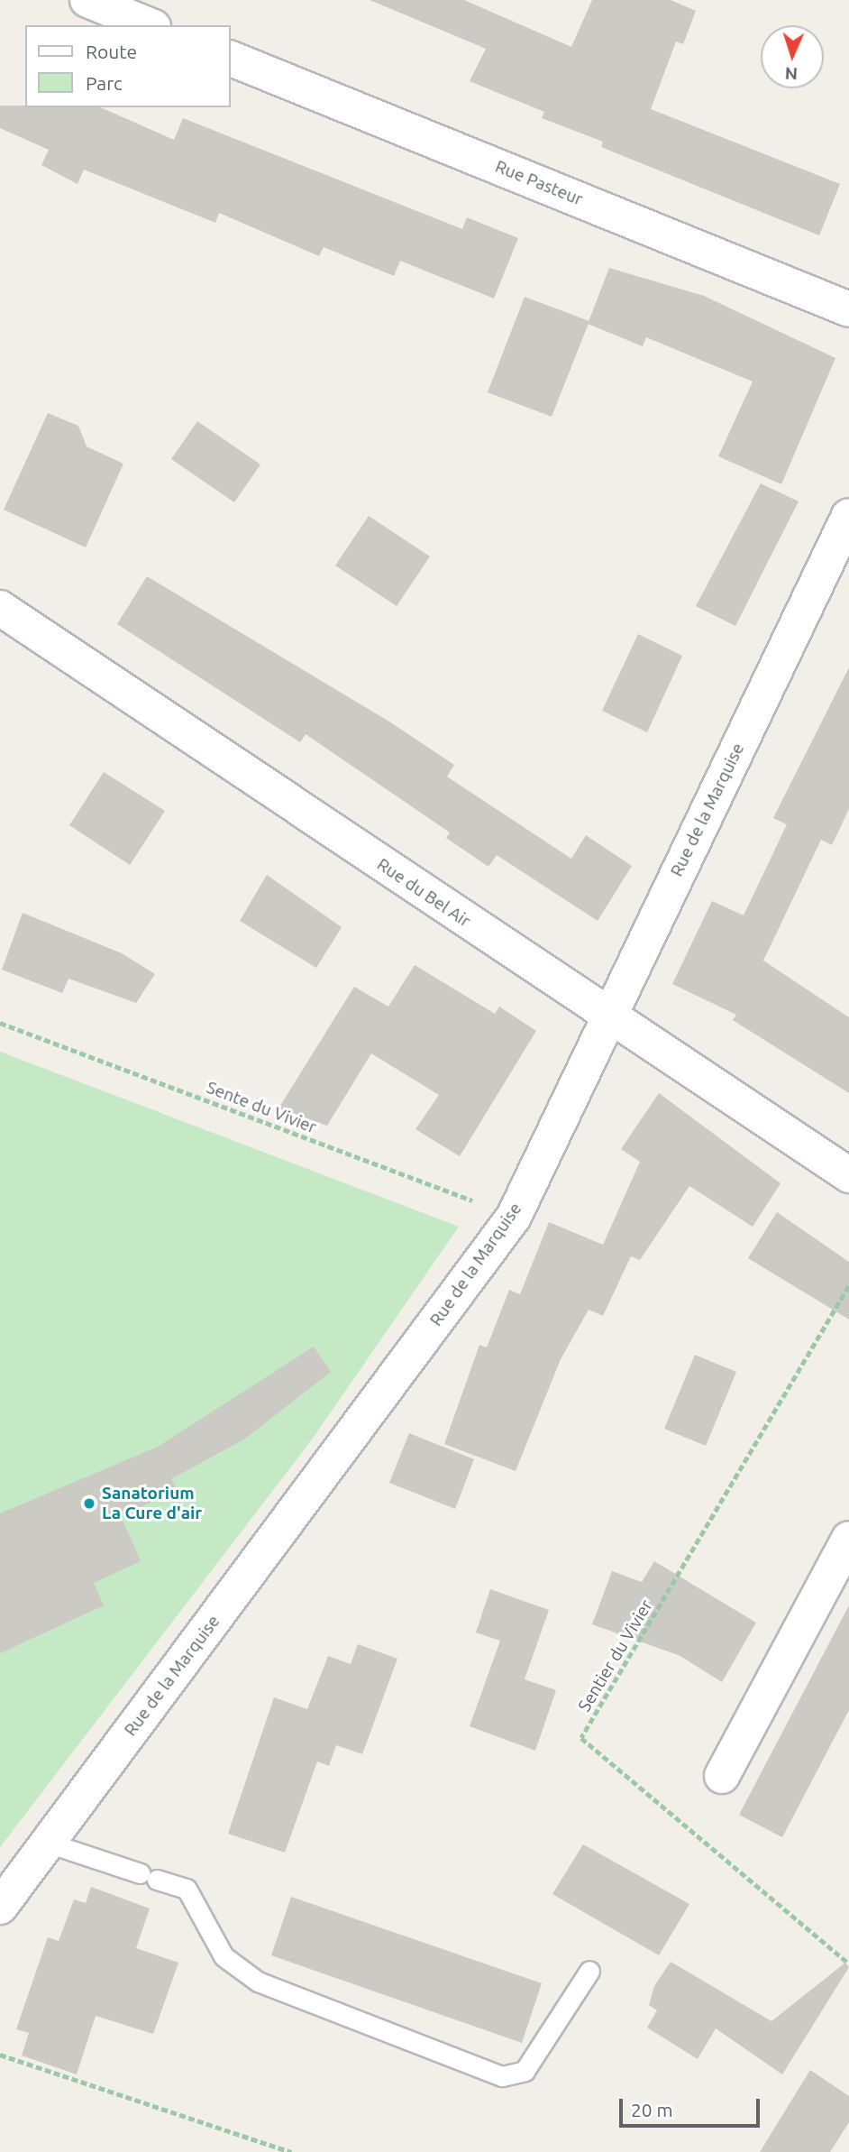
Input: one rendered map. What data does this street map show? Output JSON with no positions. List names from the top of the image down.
{
  "streets": {
    "street": ["Rue Pasteur", "Rue de la Marquise", "Rue du Bel Air"],
    "path": ["Sente du Vivier", "Sentier du Vivier"]
  },
  "crossings": [
    ["Rue de la Marquise", "Rue du Bel Air"],
    ["Rue de la Marquise", "Sente du Vivier"]
  ],
  "places": ["Sanatorium La Cure d'air"],
  "legend": ["Route", "Parc"],
  "scale_bar": "20 m",
  "north": "bottom"
}
